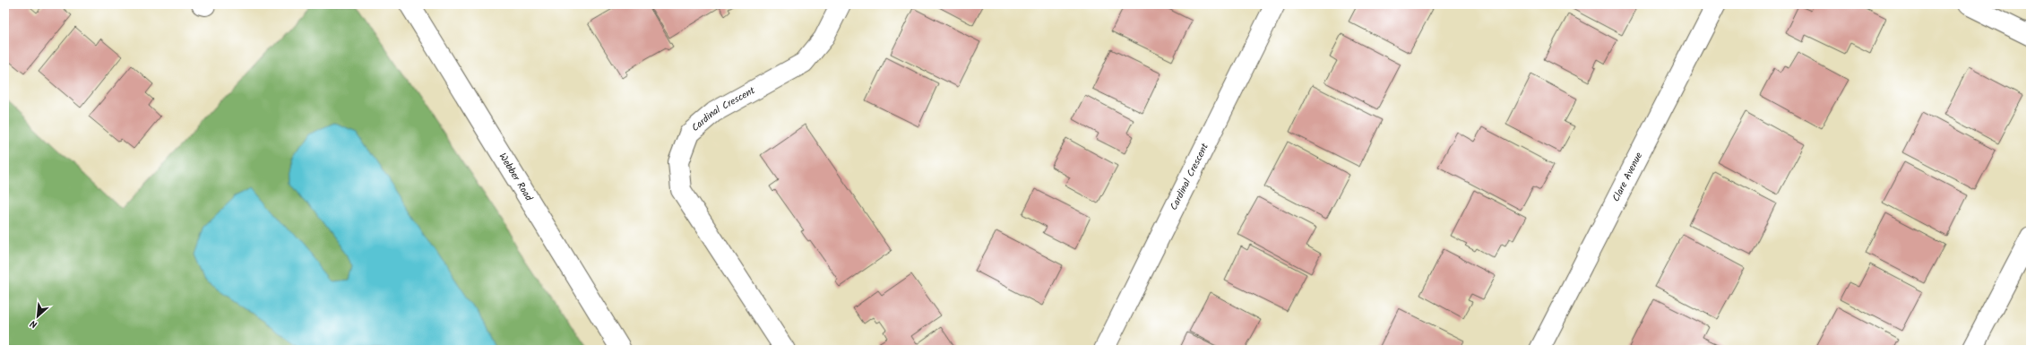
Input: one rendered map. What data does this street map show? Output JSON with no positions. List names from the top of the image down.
{
  "streets": {
    "street": ["Cardinal Crescent", "Webber Road", "Clare Avenue"]
  },
  "north": "bottom left"
}
